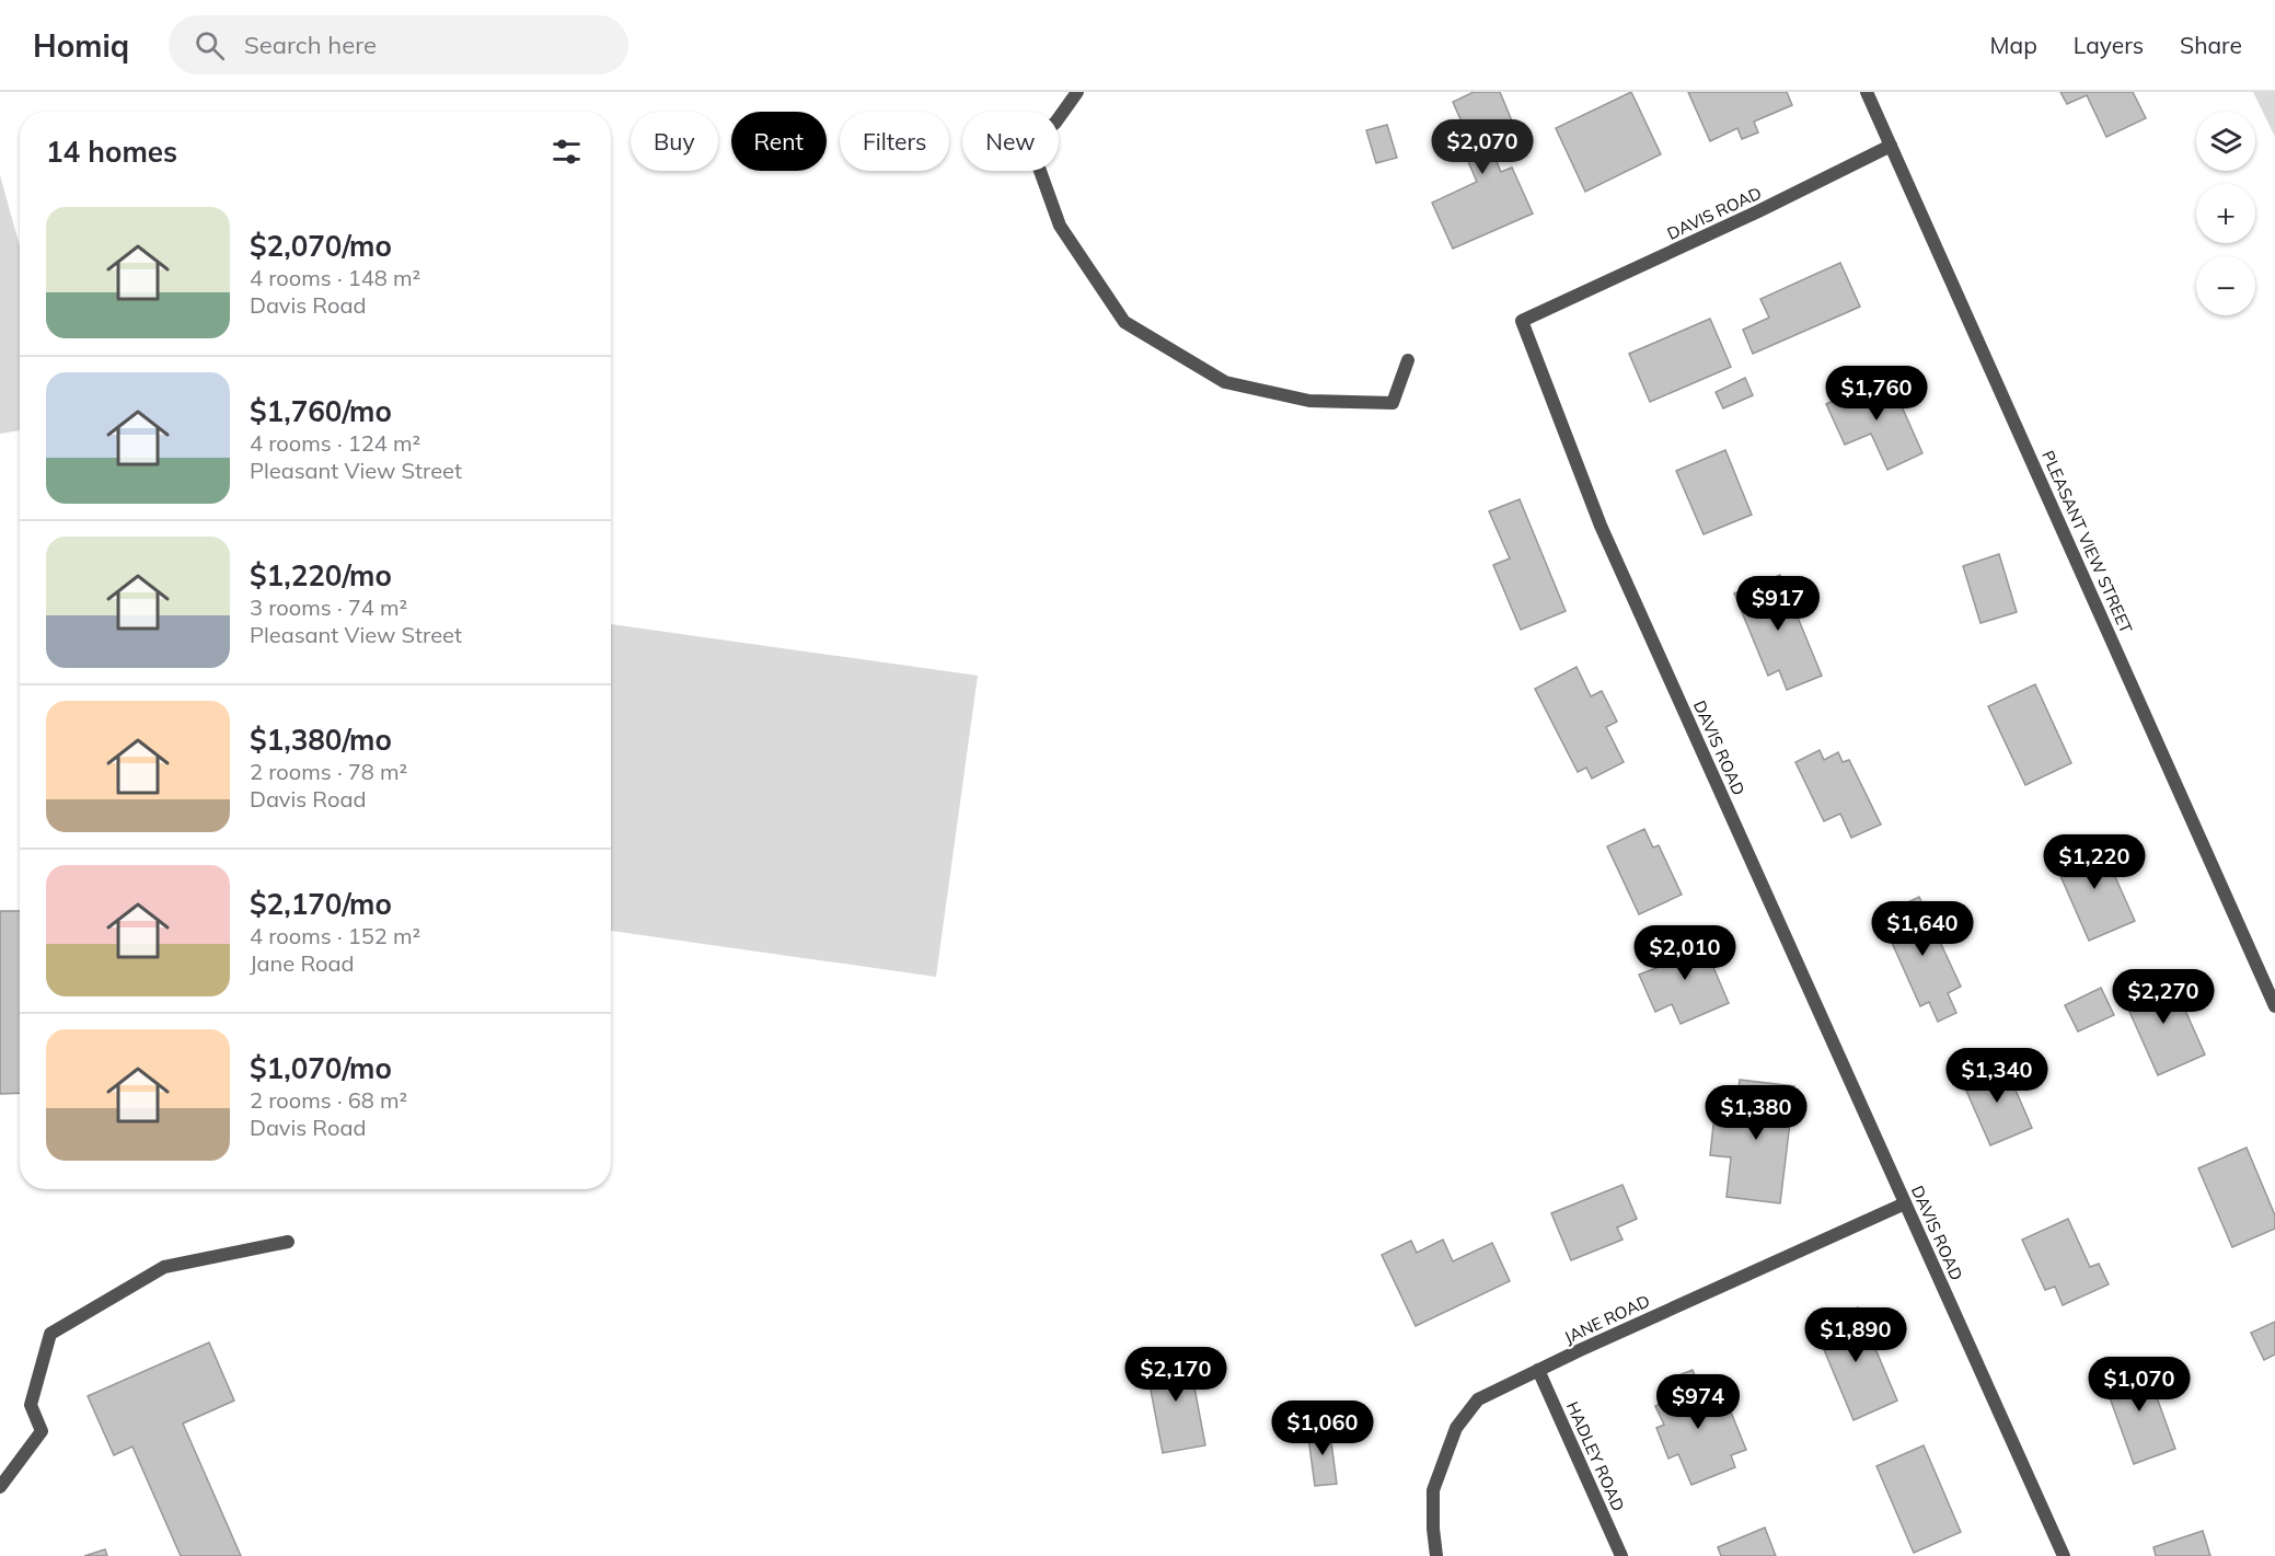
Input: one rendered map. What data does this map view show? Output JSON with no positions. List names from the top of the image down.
{
  "streets": {
    "street": [
      "DAVIS ROAD",
      "PLEASANT VIEW STREET",
      "JANE ROAD",
      "HADLEY ROAD"
    ]
  },
  "crossings": [
    ["DAVIS ROAD", "PLEASANT VIEW STREET"],
    ["DAVIS ROAD", "JANE ROAD"],
    ["JANE ROAD", "HADLEY ROAD"]
  ],
  "page": {
    "header": "Homiq",
    "search": "Search here",
    "nav": ["Map", "Layers", "Share"],
    "map_buttons": ["+", "−"],
    "chip": [
      "Buy",
      "Rent",
      "Filters",
      "New"
    ],
    "heading": "14 homes",
    "price": [
      "$2,070",
      "$1,760",
      "$917",
      "$1,220",
      "$1,640",
      "$2,010",
      "$2,270",
      "$1,340",
      "$1,380",
      "$1,890",
      "$2,170",
      "$1,070",
      "$974",
      "$1,060"
    ],
    "list": [
      {
        "name": "$2,070/mo",
        "note": "4 rooms · 148 m² · Davis Road"
      },
      {
        "name": "$1,760/mo",
        "note": "4 rooms · 124 m² · Pleasant View Street"
      },
      {
        "name": "$1,220/mo",
        "note": "3 rooms · 74 m² · Pleasant View Street"
      },
      {
        "name": "$1,380/mo",
        "note": "2 rooms · 78 m² · Davis Road"
      },
      {
        "name": "$2,170/mo",
        "note": "4 rooms · 152 m² · Jane Road"
      },
      {
        "name": "$1,070/mo",
        "note": "2 rooms · 68 m² · Davis Road"
      }
    ]
  }
}
